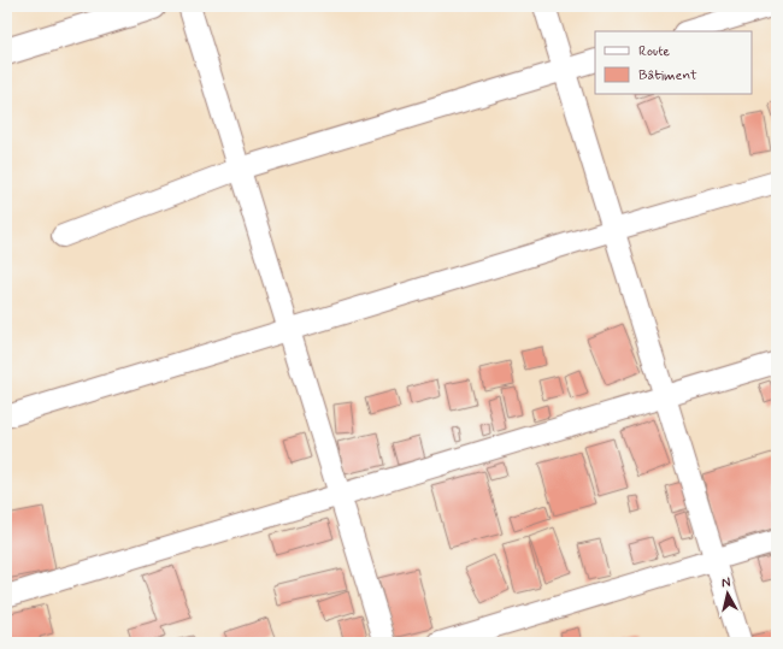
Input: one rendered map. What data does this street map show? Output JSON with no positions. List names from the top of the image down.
{
  "legend": ["Route", "Bâtiment"],
  "north": "top"
}
